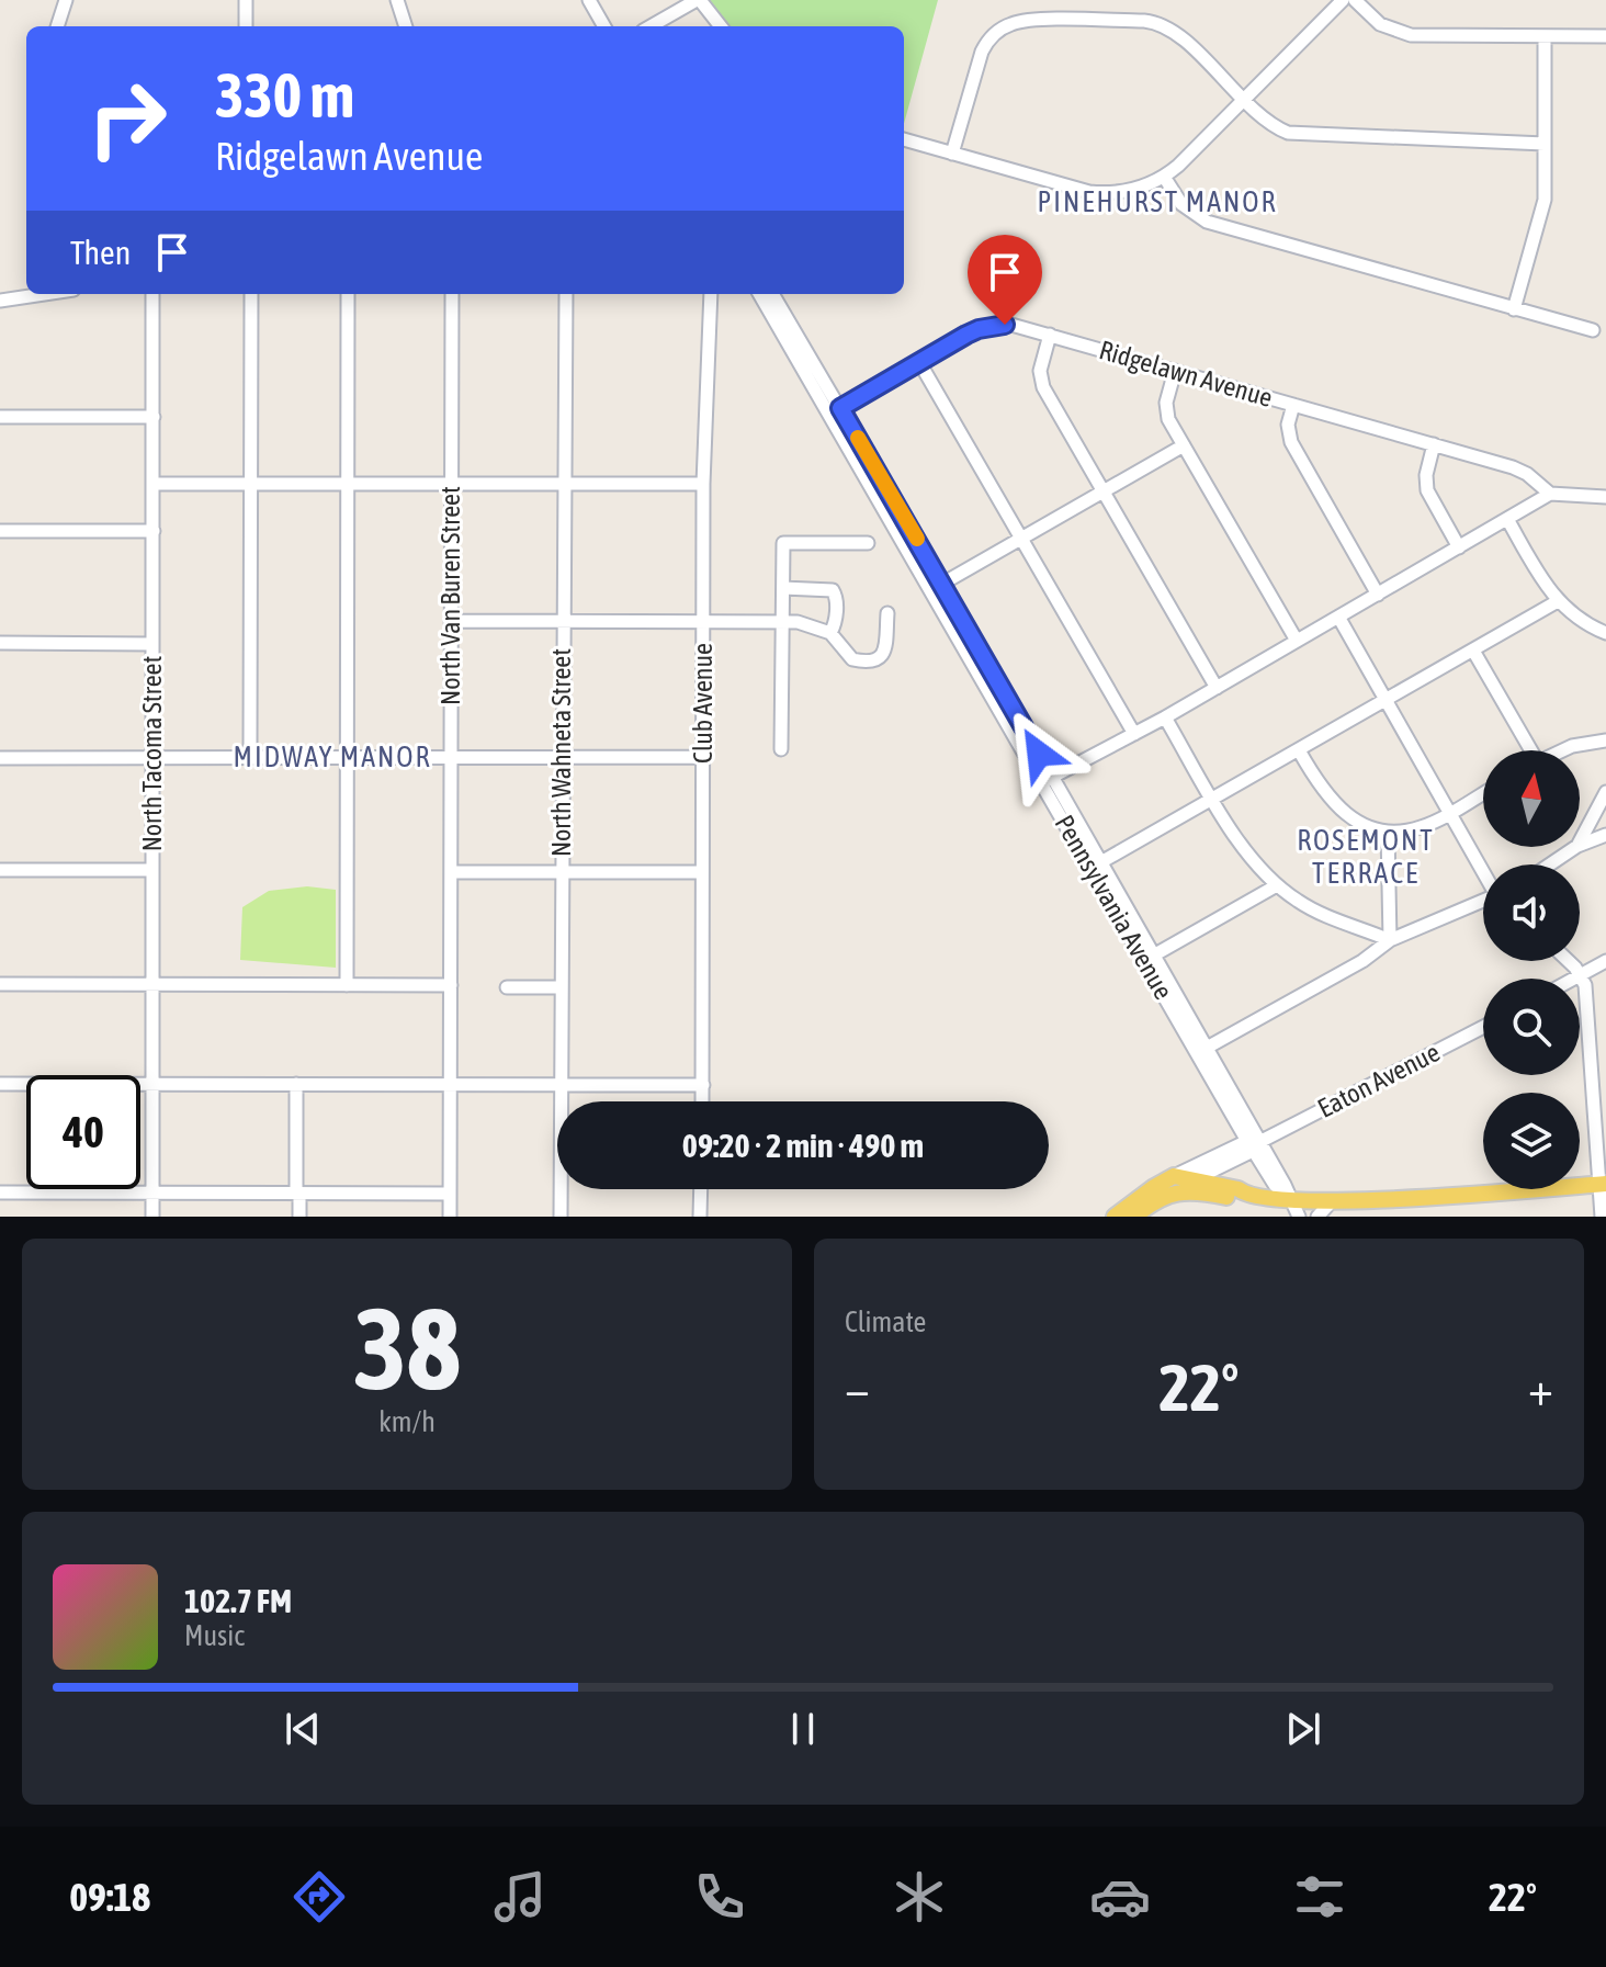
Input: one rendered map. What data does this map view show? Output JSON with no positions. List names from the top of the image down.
{
  "streets": {
    "street": [
      "Ridgelawn Avenue",
      "North Van Buren Street",
      "Club Avenue",
      "North Wahneta Street",
      "North Tacoma Street",
      "Pennsylvania Avenue",
      "Eaton Avenue"
    ]
  },
  "crossings": [
    ["Ridgelawn Avenue", "Pennsylvania Avenue"],
    ["Pennsylvania Avenue", "Eaton Avenue"]
  ],
  "districts": ["PINEHURST MANOR", "MIDWAY MANOR", "ROSEMONT TERRACE"],
  "north": "top",
  "page": {
    "turn": ["330 m", "Ridgelawn Avenue"],
    "then": "Then",
    "limit": "40",
    "trip": "09:20 · 2 min · 490 m",
    "tile": [
      ["38", "km/h"],
      "Climate"
    ],
    "heat": ["−", "22°", "+"],
    "song": ["102.7 FM", "Music"],
    "tabs": ["09:18", "22°"]
  }
}
